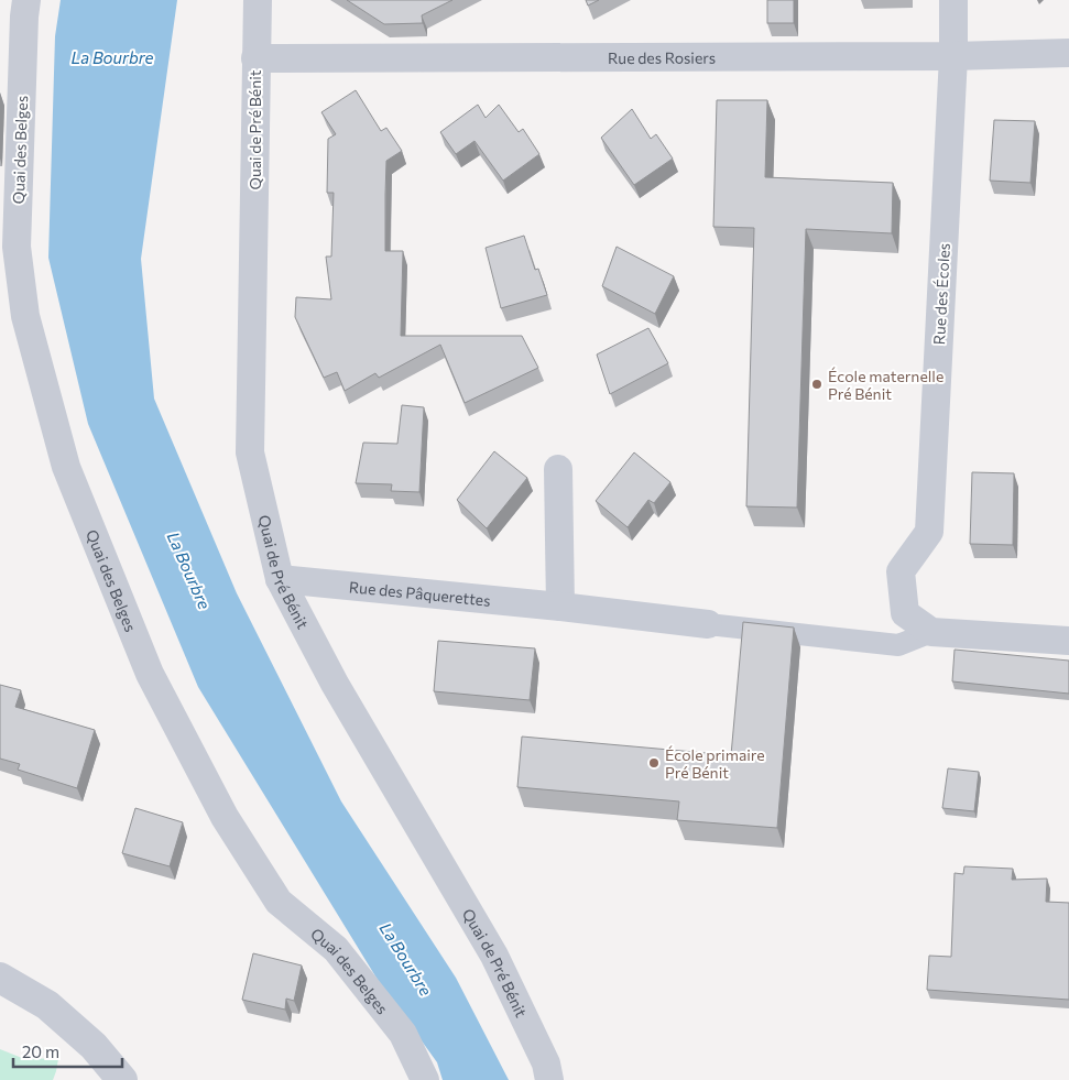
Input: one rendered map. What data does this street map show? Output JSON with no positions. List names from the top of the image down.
{
  "streets": {
    "street": [
      "Rue des Rosiers",
      "Quai de Pré Bénit",
      "Quai des Belges",
      "Rue des Écoles",
      "Rue des Pâquerettes"
    ]
  },
  "crossings": [
    ["Rue des Rosiers", "Quai de Pré Bénit"],
    ["Rue des Rosiers", "Rue des Écoles"],
    ["Quai de Pré Bénit", "Rue des Pâquerettes"]
  ],
  "water": ["La Bourbre"],
  "places": ["École maternelle Pré Bénit", "École primaire Pré Bénit"],
  "scale_bar": "20 m"
}
